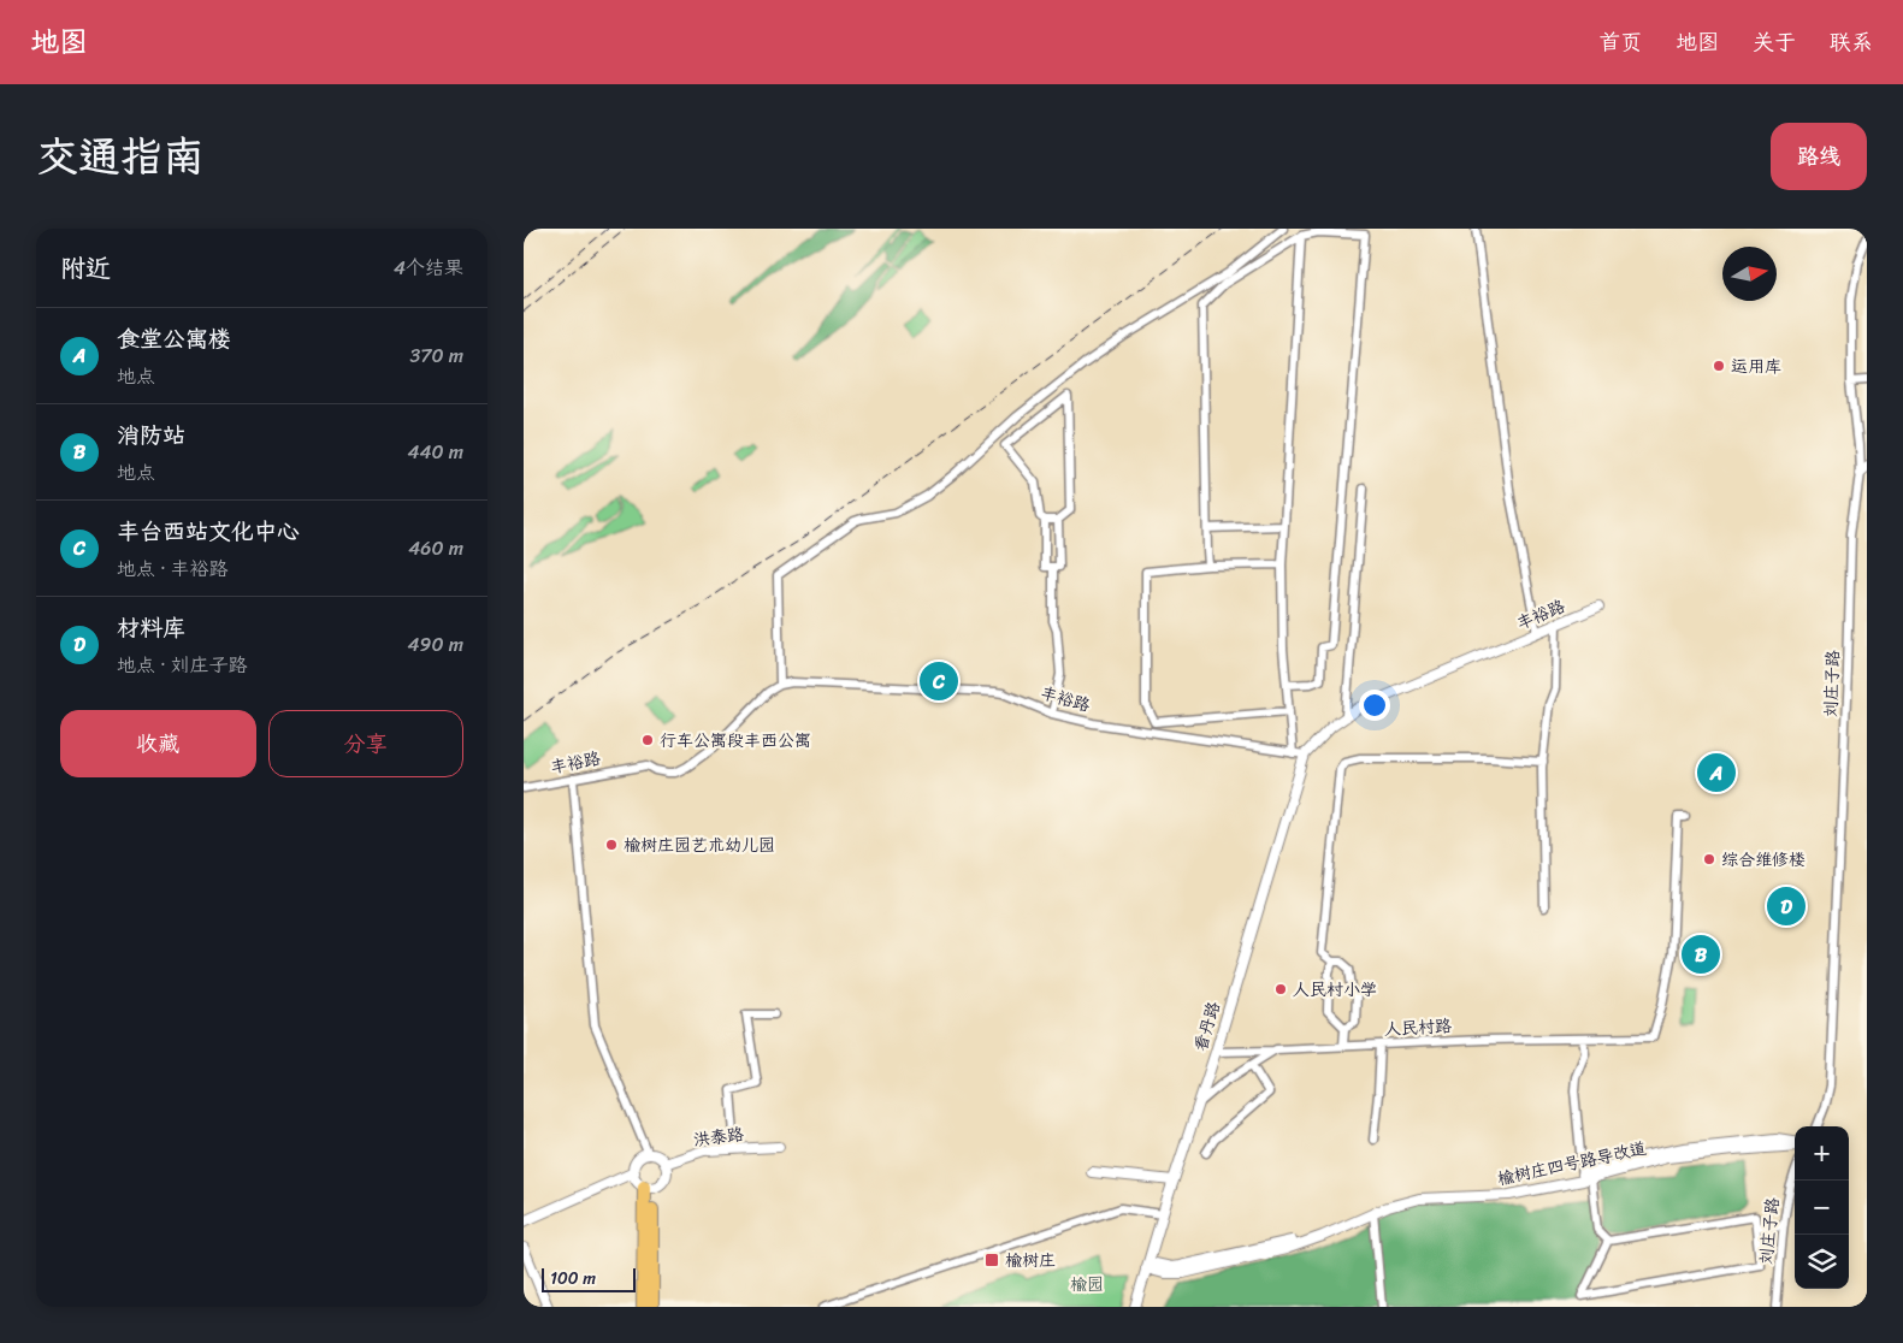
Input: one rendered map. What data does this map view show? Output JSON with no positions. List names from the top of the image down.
{
  "streets": {
    "street": [
      "丰裕路",
      "刘庄子路",
      "看丹路",
      "人民村路",
      "洪泰路",
      "榆树庄四号路导改道"
    ]
  },
  "crossings": [
    ["丰裕路", "看丹路"],
    ["看丹路", "人民村路"],
    ["看丹路", "榆树庄四号路导改道"]
  ],
  "parks": ["榆园"],
  "places": {
    "other": [
      "运用库",
      "行车公寓段丰西公寓",
      "榆树庄园艺术幼儿园",
      "综合维修楼",
      "人民村小学"
    ],
    "transit": ["榆树庄"]
  },
  "scale_bar": "100 m",
  "north": "right",
  "page": {
    "header": "地图",
    "nav": [
      "首页",
      "地图",
      "关于",
      "联系"
    ],
    "title": "交通指南",
    "buttons": [
      "路线",
      ["收藏", "分享"]
    ],
    "heading": ["附近", "4个结果"],
    "list": [
      {
        "mark": "A",
        "name": "食堂公寓楼",
        "note": "地点",
        "value": "370 m"
      },
      {
        "mark": "B",
        "name": "消防站",
        "note": "地点",
        "value": "440 m"
      },
      {
        "mark": "C",
        "name": "丰台西站文化中心",
        "note": "地点 · 丰裕路",
        "value": "460 m"
      },
      {
        "mark": "D",
        "name": "材料库",
        "note": "地点 · 刘庄子路",
        "value": "490 m"
      }
    ],
    "pins": [
      "C",
      "A",
      "D",
      "B"
    ],
    "map_buttons": ["+", "−"],
    "scale": "100 m"
  }
}
